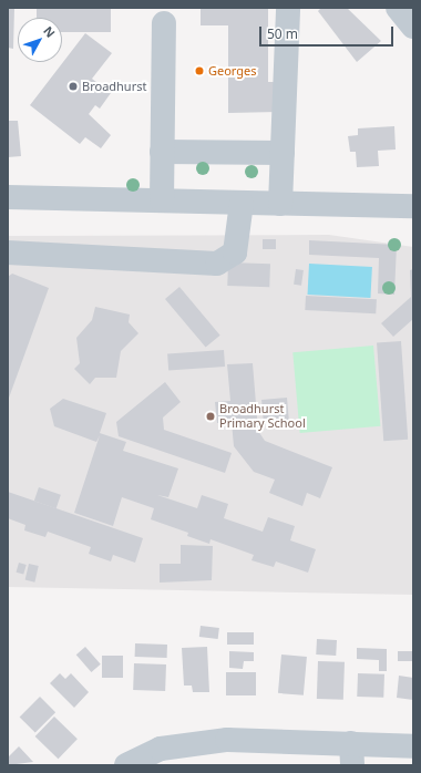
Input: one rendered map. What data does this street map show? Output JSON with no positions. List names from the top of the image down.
{
  "places": ["Georges", "Broadhurst", "Broadhurst Primary School"],
  "scale_bar": "50 m",
  "north": "top right"
}
